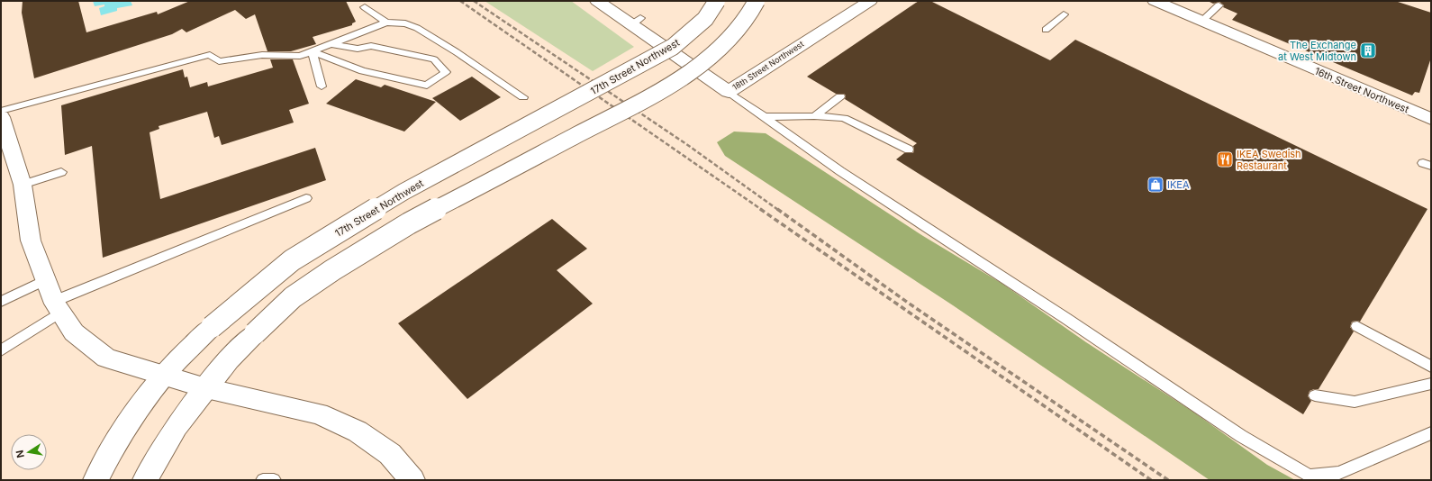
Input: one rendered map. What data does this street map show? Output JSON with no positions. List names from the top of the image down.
{
  "streets": {
    "main road": ["18th Street Northwest", "17th Street Northwest", "16th Street Northwest"]
  },
  "places": {
    "building": ["The Exchange at West Midtown"],
    "restaurant": ["IKEA Swedish Restaurant"],
    "shop": ["IKEA"]
  },
  "north": "left"
}
